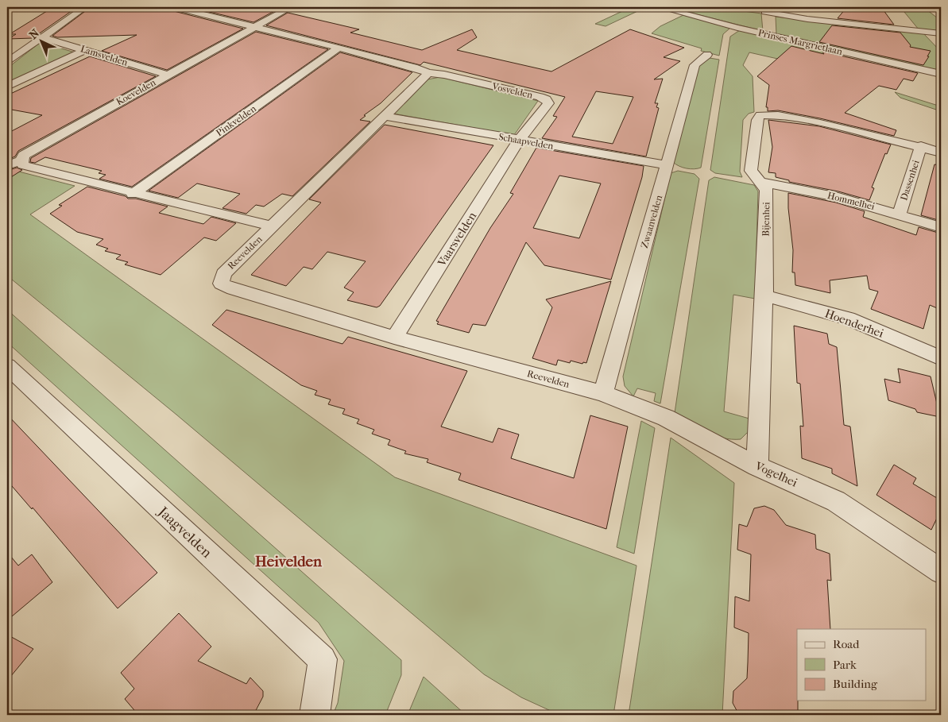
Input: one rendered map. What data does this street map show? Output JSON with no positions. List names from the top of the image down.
{
  "streets": {
    "street": [
      "Prinses Margrietlaan",
      "Lamsvelden",
      "Vosvelden",
      "Koevelden",
      "Pinkvelden",
      "Schaapvelden",
      "Dassenhei",
      "Hommelhei",
      "Bijenhei",
      "Zwaanvelden",
      "Vaarsvelden",
      "Reevelden",
      "Hoenderhei",
      "Vogelhei",
      "Jaagvelden"
    ]
  },
  "crossings": [
    ["Lamsvelden", "Koevelden"],
    ["Vosvelden", "Schaapvelden"],
    ["Vosvelden", "Vaarsvelden"],
    ["Vosvelden", "Reevelden"],
    ["Schaapvelden", "Zwaanvelden"],
    ["Schaapvelden", "Vaarsvelden"],
    ["Schaapvelden", "Reevelden"],
    ["Dassenhei", "Hommelhei"],
    ["Dassenhei", "Bijenhei"],
    ["Hommelhei", "Bijenhei"],
    ["Bijenhei", "Hoenderhei"],
    ["Bijenhei", "Vogelhei"],
    ["Zwaanvelden", "Reevelden"],
    ["Zwaanvelden", "Vogelhei"],
    ["Vaarsvelden", "Reevelden"],
    ["Reevelden", "Vogelhei"]
  ],
  "districts": ["Heivelden"],
  "legend": ["Road", "Park", "Building"],
  "north": "top left"
}
